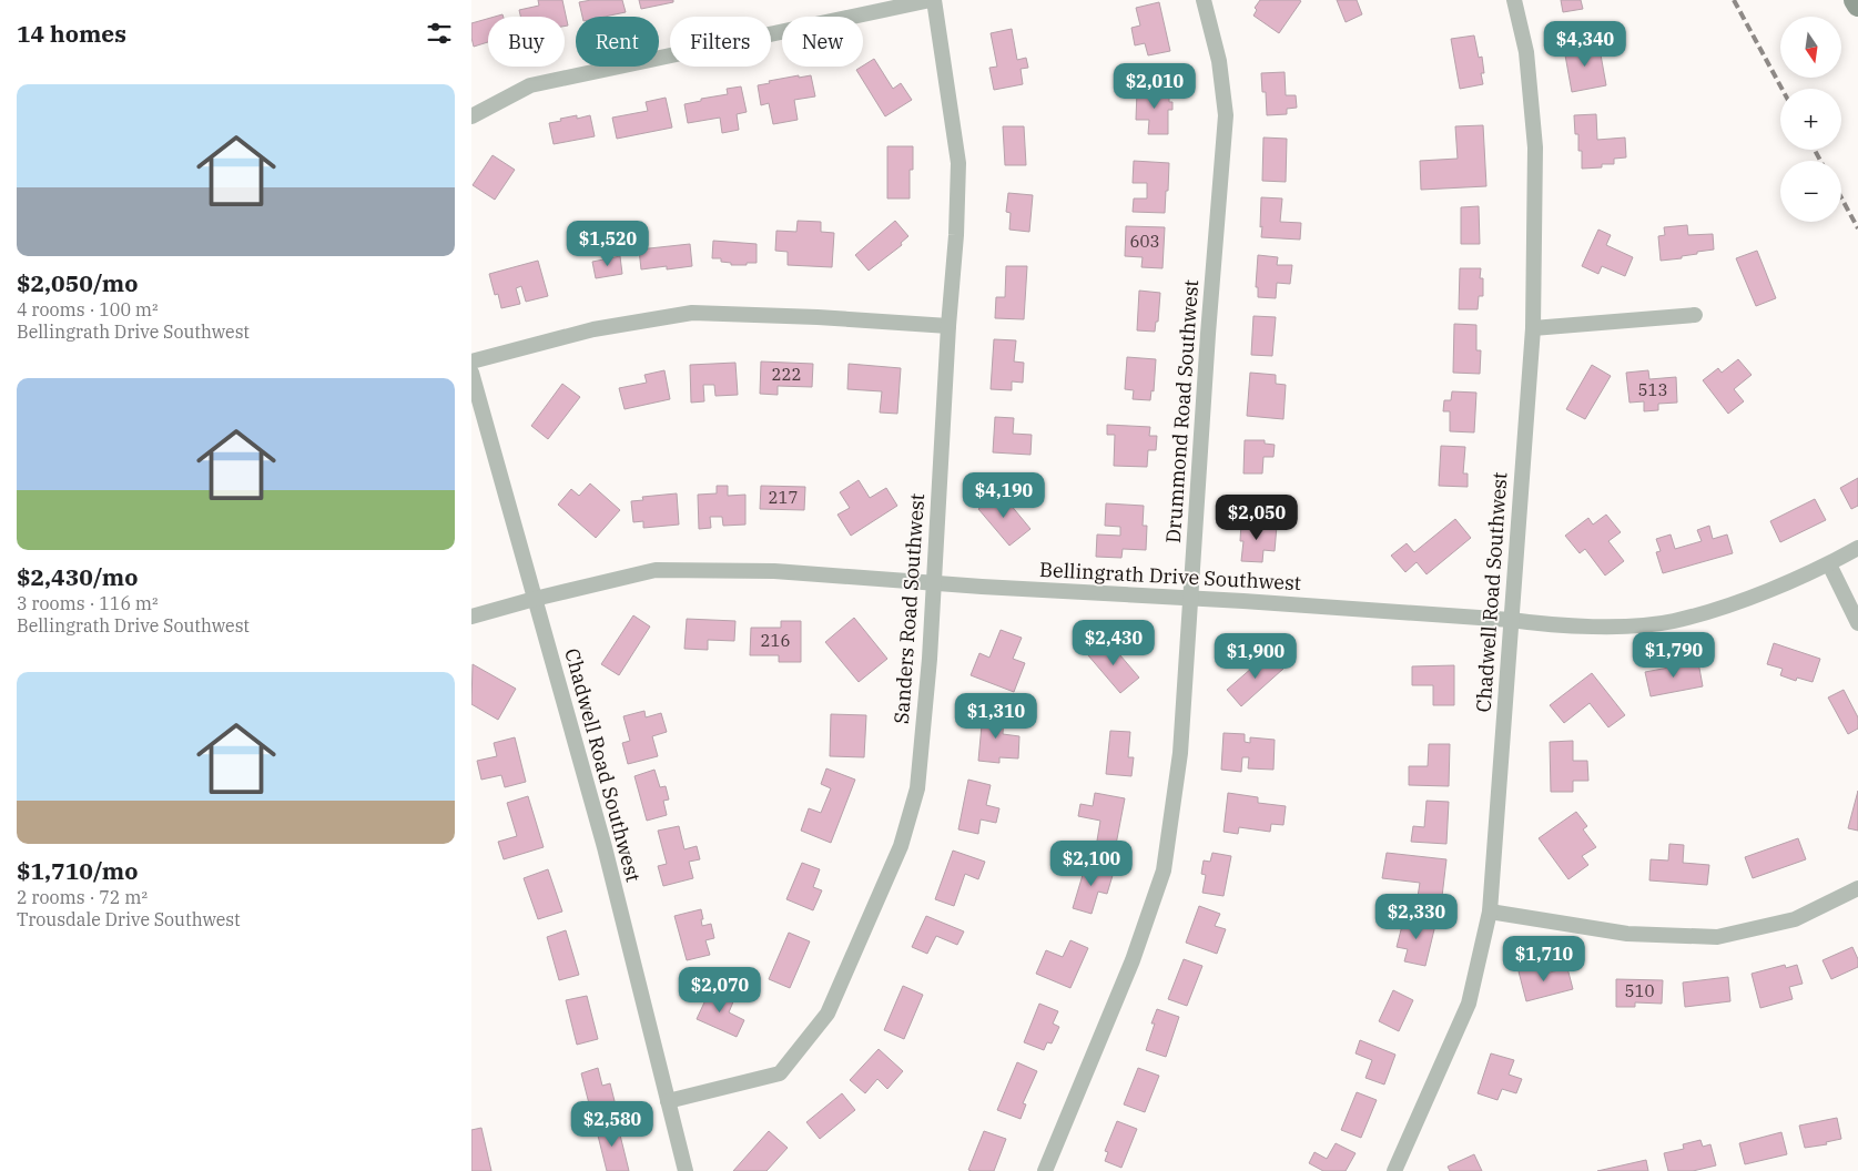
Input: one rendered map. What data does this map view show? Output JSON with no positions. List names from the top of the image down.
{
  "streets": {
    "street": [
      "Drummond Road Southwest",
      "Bellingrath Drive Southwest",
      "Chadwell Road Southwest",
      "Sanders Road Southwest"
    ]
  },
  "crossings": [
    ["Drummond Road Southwest", "Bellingrath Drive Southwest"],
    ["Bellingrath Drive Southwest", "Chadwell Road Southwest"],
    ["Bellingrath Drive Southwest", "Sanders Road Southwest"],
    ["Chadwell Road Southwest", "Sanders Road Southwest"]
  ],
  "house_numbers": [
    "603",
    "222",
    "513",
    "217",
    "216",
    "510"
  ],
  "north": "bottom",
  "page": {
    "heading": "14 homes",
    "map_buttons": ["+", "−"],
    "chip": [
      "Buy",
      "Rent",
      "Filters",
      "New"
    ],
    "price": [
      "$4,340",
      "$2,010",
      "$1,520",
      "$4,190",
      "$2,050",
      "$2,430",
      "$1,790",
      "$1,900",
      "$1,310",
      "$2,100",
      "$2,330",
      "$1,710",
      "$2,070",
      "$2,580"
    ],
    "list": [
      {
        "name": "$2,050/mo",
        "note": "4 rooms · 100 m² · Bellingrath Drive Southwest"
      },
      {
        "name": "$2,430/mo",
        "note": "3 rooms · 116 m² · Bellingrath Drive Southwest"
      },
      {
        "name": "$1,710/mo",
        "note": "2 rooms · 72 m² · Trousdale Drive Southwest"
      }
    ]
  }
}
